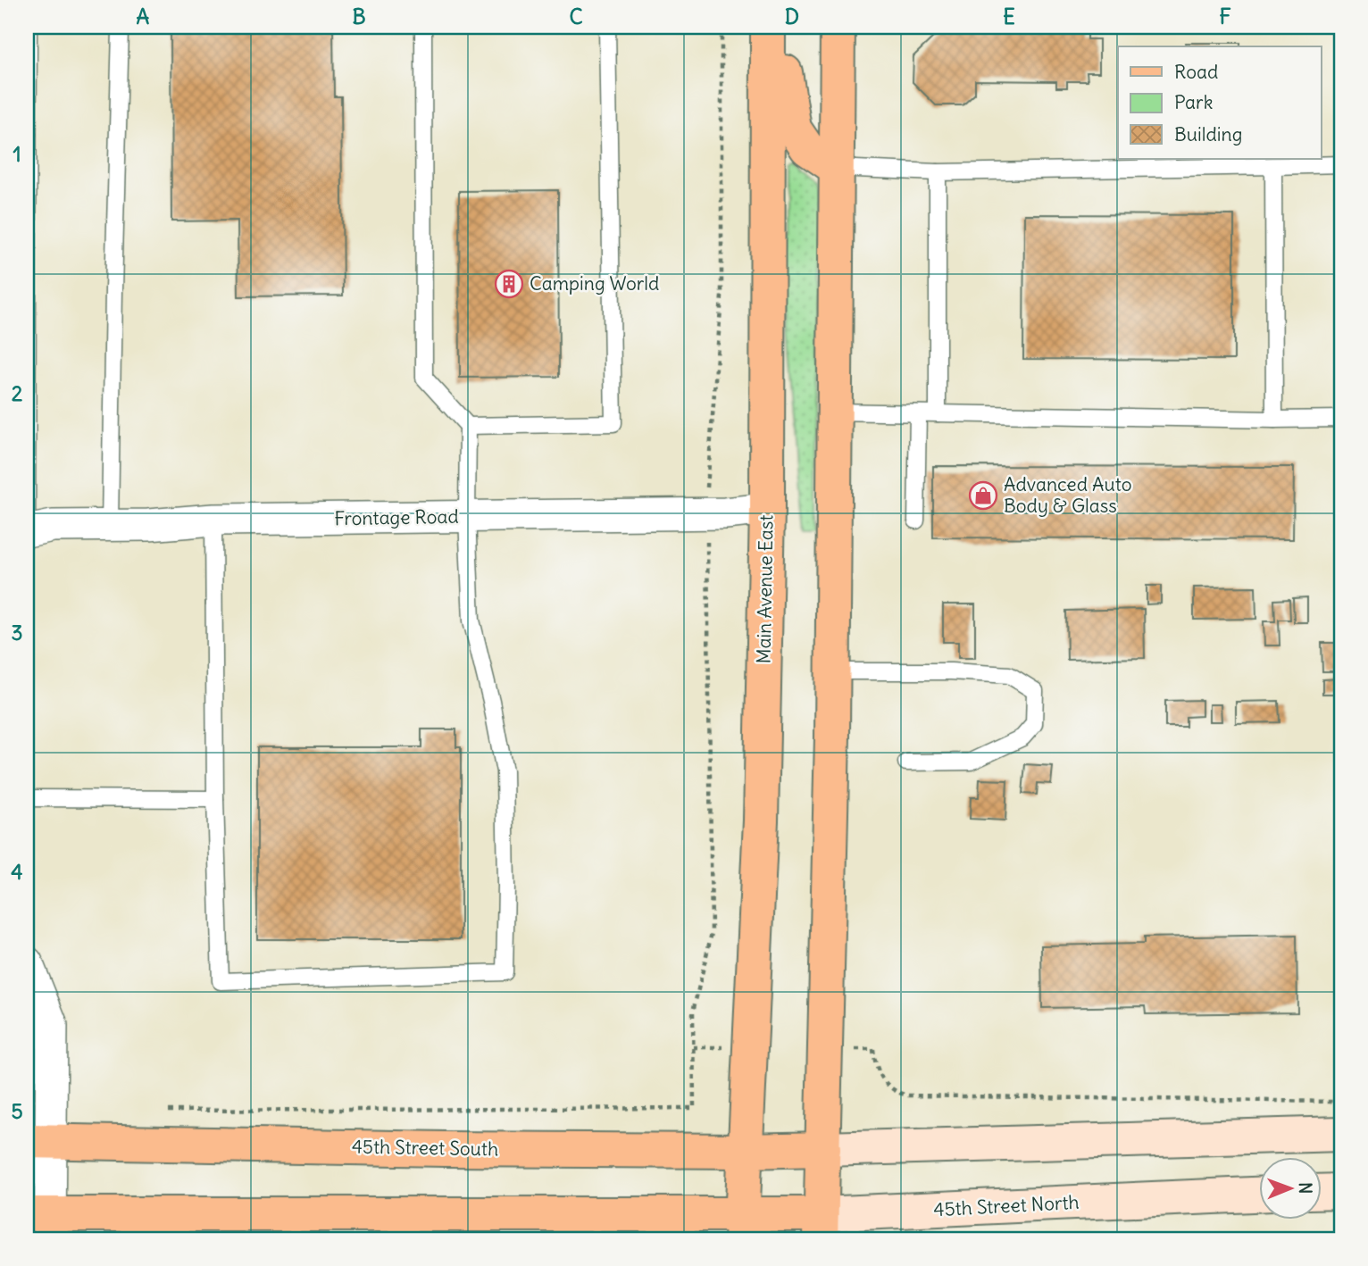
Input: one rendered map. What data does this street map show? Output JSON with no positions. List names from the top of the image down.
{
  "streets": {
    "main road": ["Main Avenue East", "45th Street South", "45th Street North"],
    "street": ["Frontage Road"]
  },
  "crossings": [
    ["Frontage Road", "Main Avenue East"],
    ["Main Avenue East", "45th Street South"],
    ["Main Avenue East", "45th Street North"]
  ],
  "places": {
    "building": ["Camping World"],
    "shop": ["Advanced Auto Body & Glass"]
  },
  "legend": ["Road", "Park", "Building"],
  "north": "right",
  "grid": {
    "columns": [
      "A",
      "B",
      "C",
      "D",
      "E",
      "F"
    ],
    "rows": [
      "1",
      "2",
      "3",
      "4",
      "5"
    ]
  }
}
